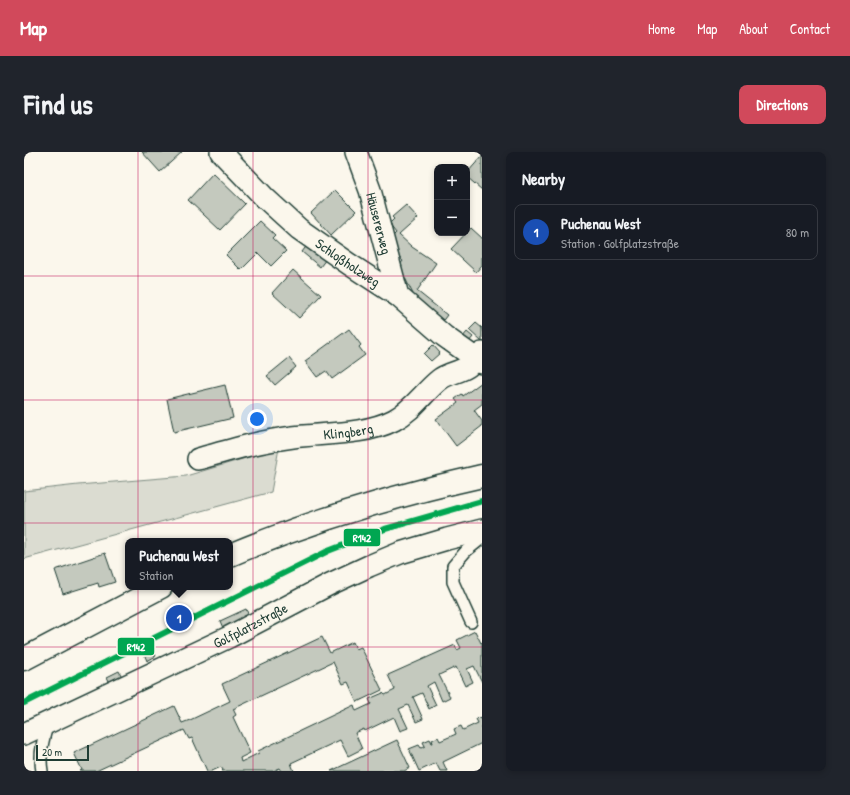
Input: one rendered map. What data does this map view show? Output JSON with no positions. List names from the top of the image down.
{
  "streets": {
    "street": [
      "Häusererweg",
      "Schloßholzweg",
      "Klingberg",
      "Golfplatzstraße"
    ]
  },
  "crossings": [
    ["Häusererweg", "Schloßholzweg"],
    ["Schloßholzweg", "Klingberg"]
  ],
  "lines": ["transit line R142"],
  "scale_bar": "20 m",
  "page": {
    "header": "Map",
    "nav": [
      "Home",
      "Map",
      "About",
      "Contact"
    ],
    "title": "Find us",
    "buttons": "Directions",
    "heading": "Nearby",
    "map_buttons": ["+", "−"],
    "list": [
      {
        "mark": "1",
        "name": "Puchenau West",
        "note": "Station · Golfplatzstraße",
        "value": "80 m"
      }
    ],
    "popup": ["Puchenau West", "Station"],
    "pins": "1",
    "scale": "20 m"
  }
}
